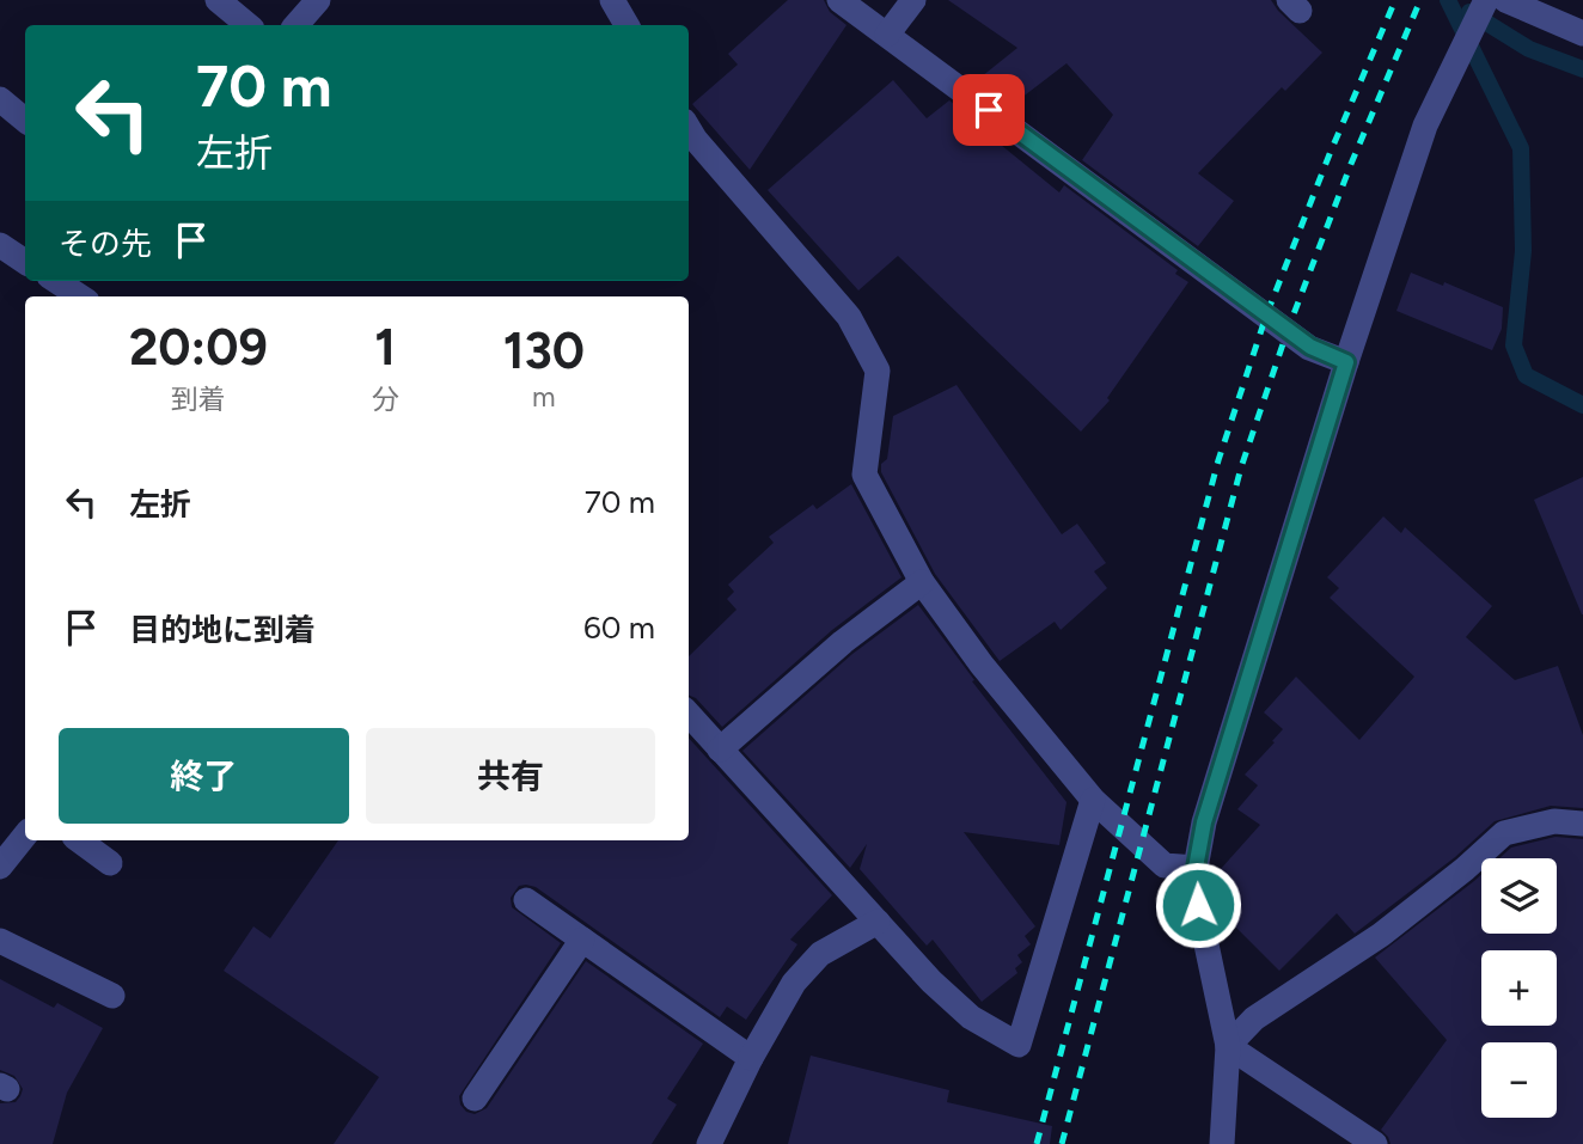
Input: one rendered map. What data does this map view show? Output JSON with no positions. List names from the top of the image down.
{
  "page": {
    "turn": ["70 m", "左折"],
    "then": "その先",
    "eta": [
      "20:09",
      "到着",
      "1",
      "分",
      "130",
      "m"
    ],
    "list": [
      {
        "name": "左折",
        "value": "70 m"
      },
      {
        "name": "目的地に到着",
        "value": "60 m"
      }
    ],
    "buttons": ["終了", "共有"],
    "map_buttons": ["+", "−"]
  }
}
